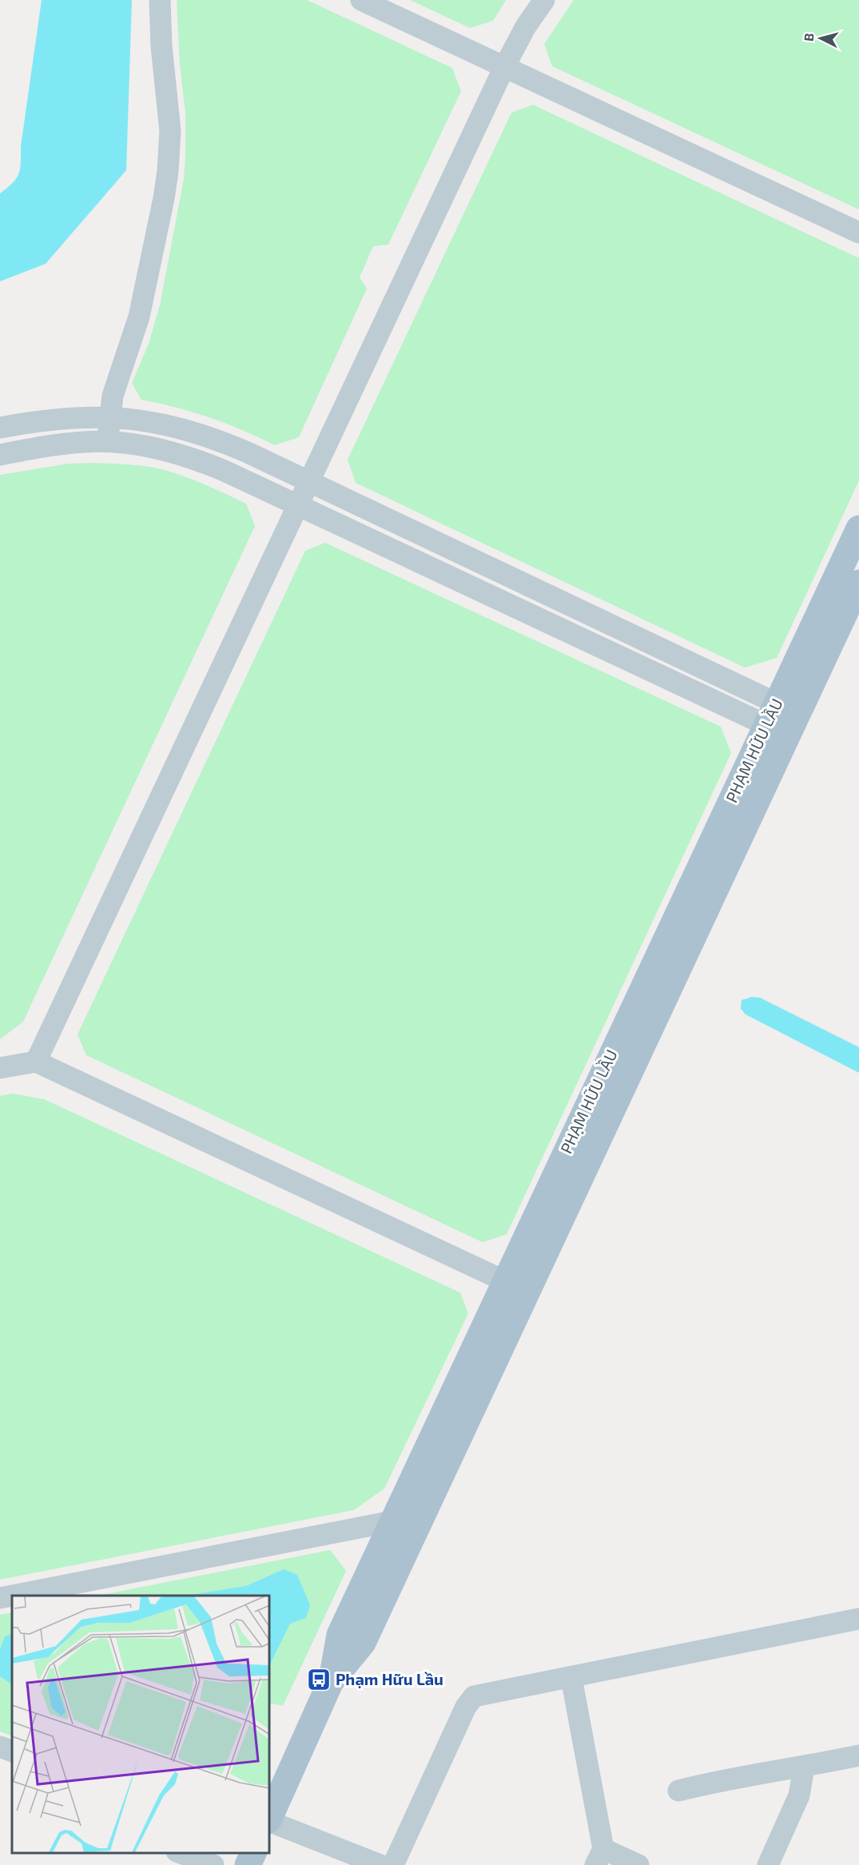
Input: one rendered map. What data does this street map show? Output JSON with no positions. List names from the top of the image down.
{
  "streets": {
    "main road": ["PHẠM HỮU LẦU"]
  },
  "places": {
    "bus stop": ["Phạm Hữu Lầu"]
  },
  "north": "left"
}
